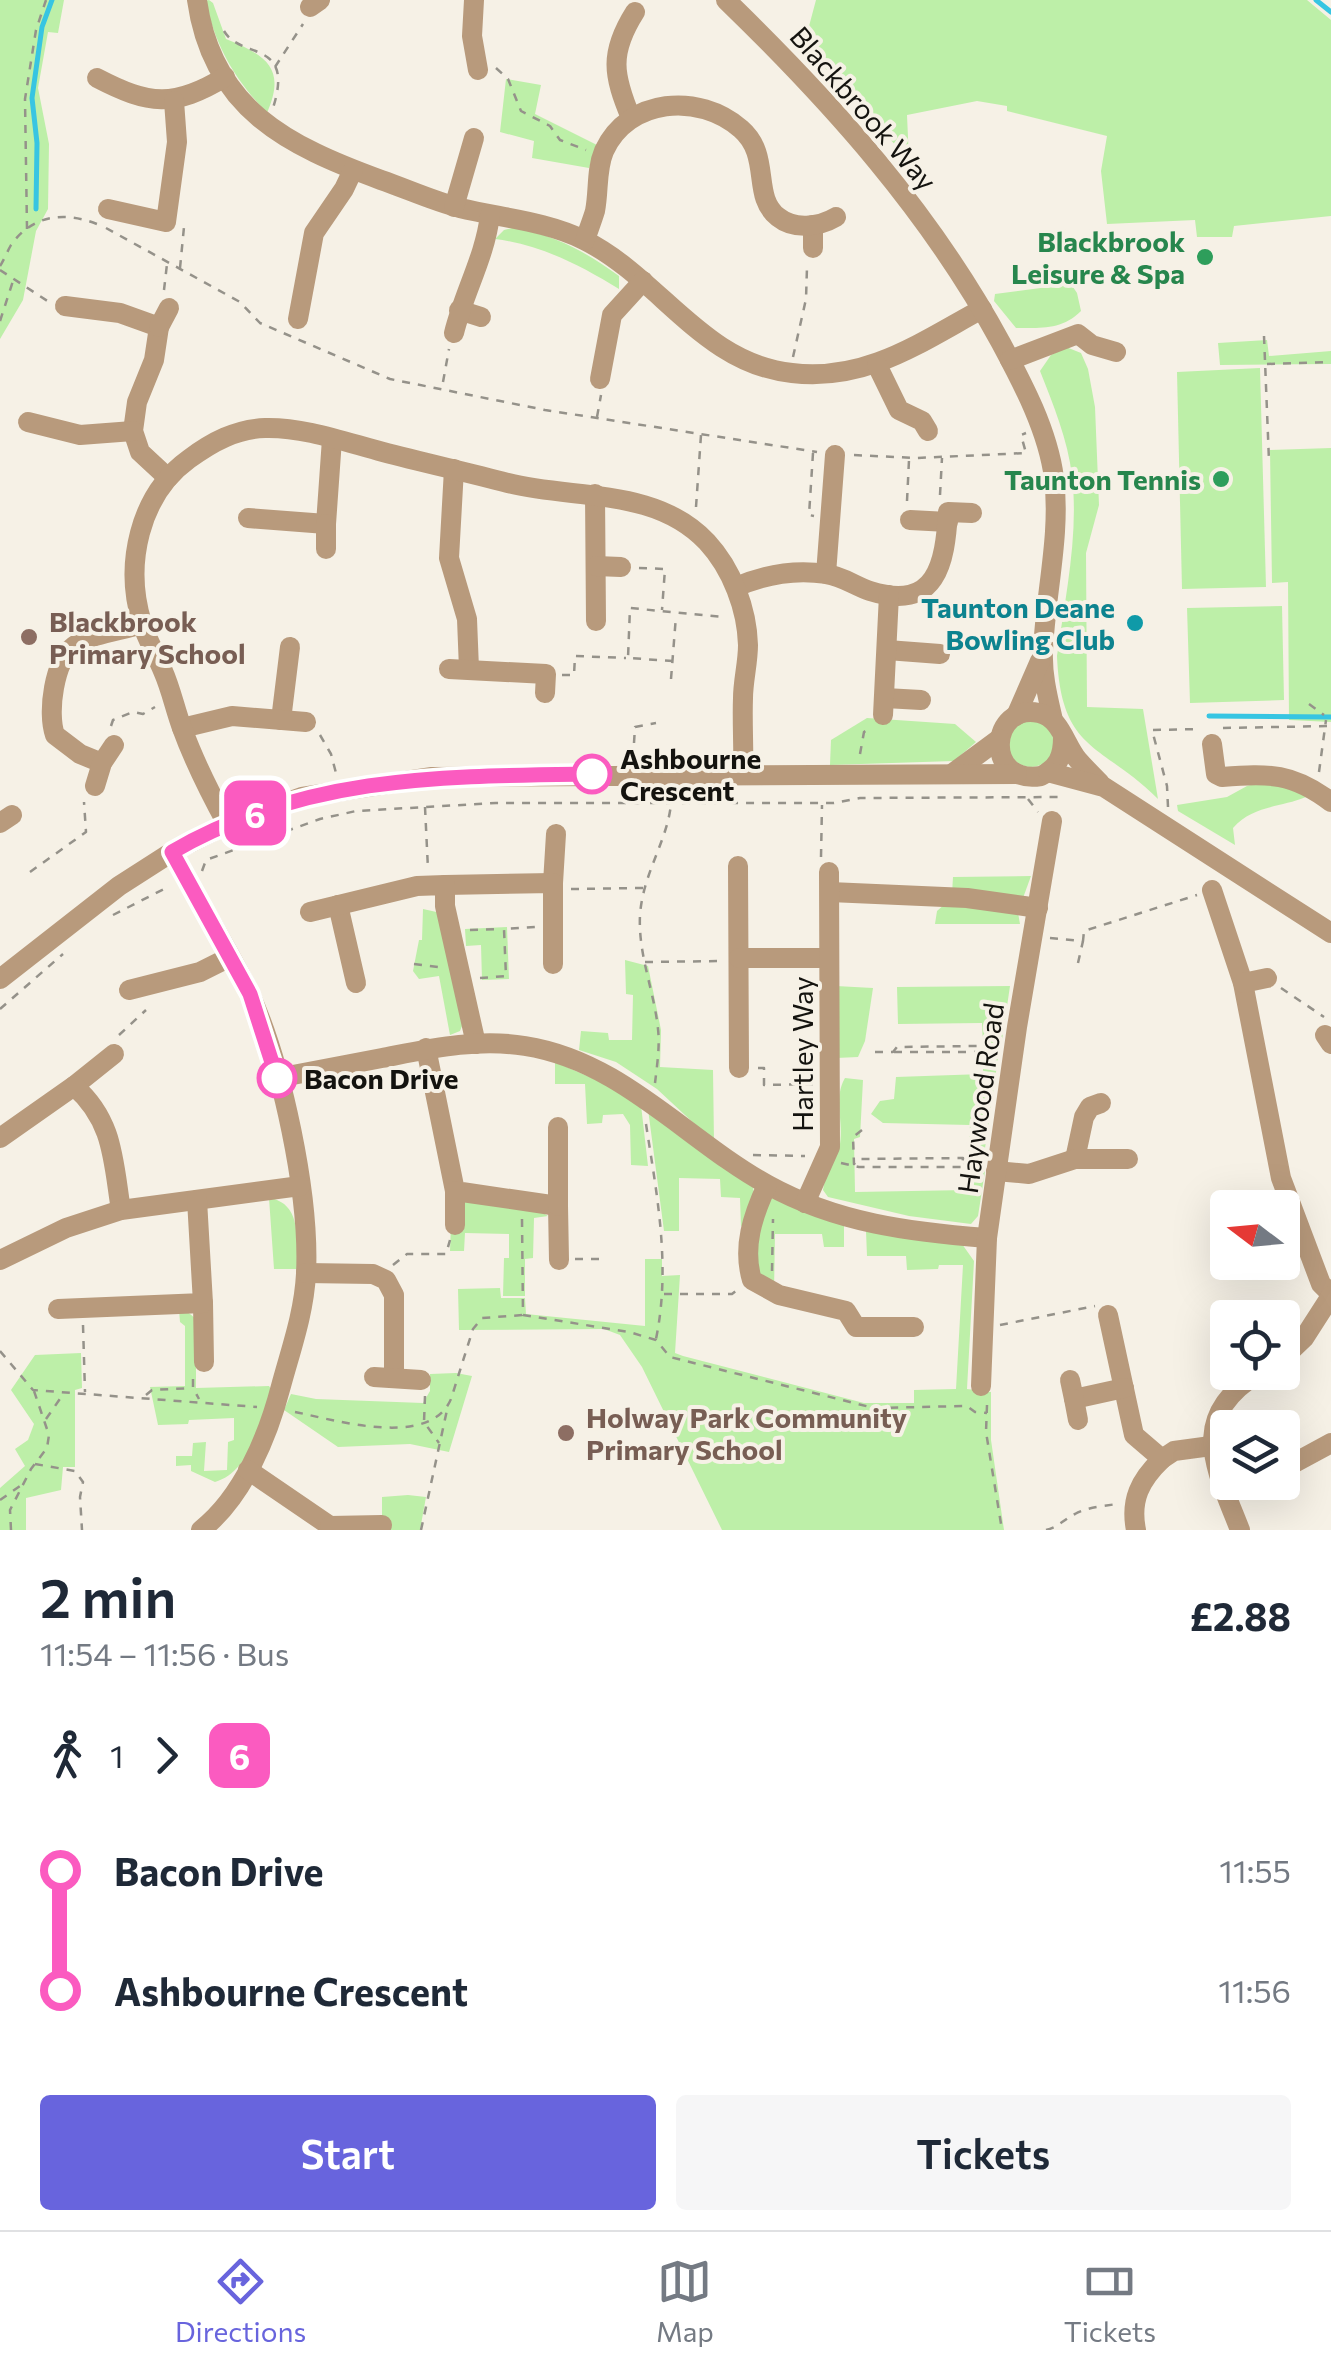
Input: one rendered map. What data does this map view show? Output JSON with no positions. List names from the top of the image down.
{
  "streets": {
    "street": ["Blackbrook Way", "Hartley Way", "Haywood Road"]
  },
  "places": [
    "Blackbrook Leisure & Spa",
    "Taunton Tennis",
    "Taunton Deane Bowling Club",
    "Blackbrook Primary School",
    "Ashbourne Crescent",
    "Bacon Drive",
    "Holway Park Community Primary School"
  ],
  "lines": ["bus line 6"],
  "north": "left",
  "page": {
    "on_map": "6",
    "heading": ["2 min", "11:54 – 11:56 · Bus", "£2.88"],
    "legs": ["1", "6"],
    "list": [
      {
        "name": "Bacon Drive",
        "value": "11:55"
      },
      {
        "name": "Ashbourne Crescent",
        "value": "11:56"
      }
    ],
    "buttons": ["Start", "Tickets"],
    "tabs": ["Directions", "Map", "Tickets"]
  }
}
